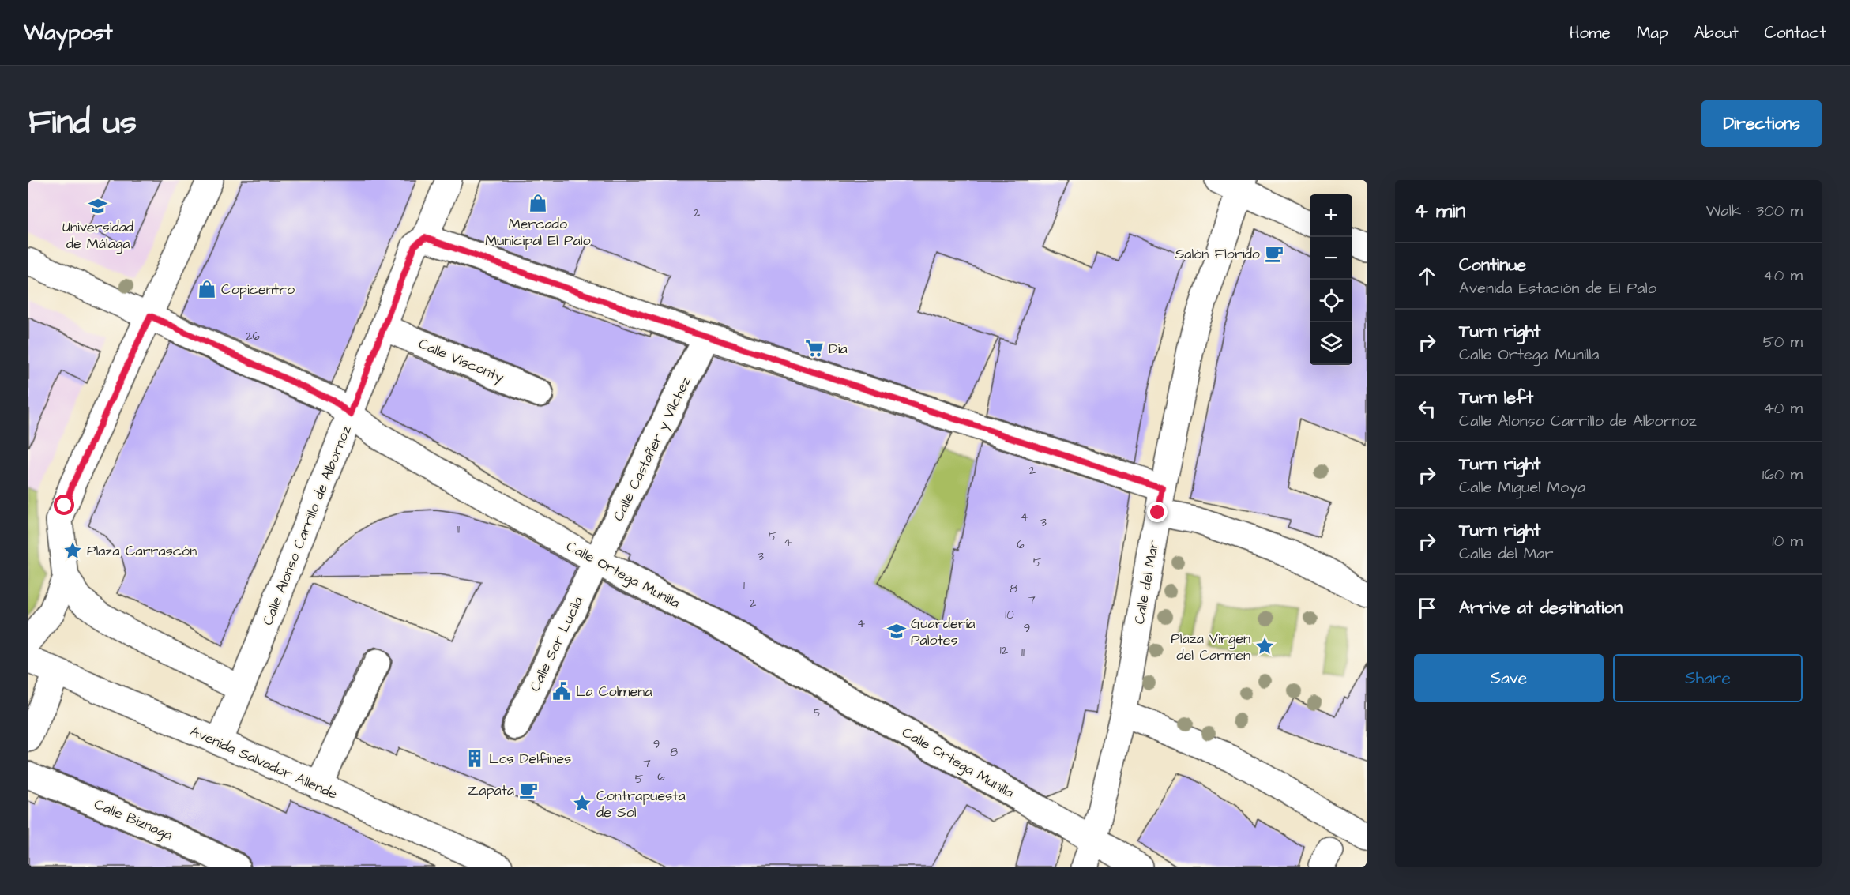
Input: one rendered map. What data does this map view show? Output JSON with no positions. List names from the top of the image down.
{
  "streets": {
    "street": [
      "Calle Visconty",
      "Calle Castañer y Vílchez",
      "Calle Alonso Carrillo de Albornoz",
      "Calle Ortega Munilla",
      "Calle del Mar",
      "Calle Sor Lucila",
      "Avenida Salvador Allende",
      "Calle Biznaga"
    ]
  },
  "crossings": [
    ["Calle Visconty", "Calle Alonso Carrillo de Albornoz"],
    ["Calle Castañer y Vílchez", "Calle Ortega Munilla"],
    ["Calle Castañer y Vílchez", "Calle Sor Lucila"],
    ["Calle Alonso Carrillo de Albornoz", "Calle Ortega Munilla"],
    ["Calle Alonso Carrillo de Albornoz", "Avenida Salvador Allende"],
    ["Calle Ortega Munilla", "Calle del Mar"],
    ["Calle Ortega Munilla", "Calle Sor Lucila"]
  ],
  "places": {
    "shop": ["Mercado Municipal El Palo", "Copicentro"],
    "school or university": ["Universidad de Málaga", "Guardería Palotes"],
    "cafe": ["Salón Florido", "Zapata"],
    "supermarket": ["Dia"],
    "place": ["Plaza Carrascón", "Plaza Virgen del Carmen", "Contrapuesta de Sol"],
    "public building": ["La Colmena"],
    "building": ["Los Delfines"]
  },
  "house_numbers": [
    "2",
    "26",
    "2",
    "4",
    "3",
    "11",
    "5",
    "4",
    "6",
    "3",
    "5",
    "1",
    "8",
    "7",
    "2",
    "10",
    "4",
    "9",
    "12",
    "11",
    "5",
    "9",
    "8",
    "7",
    "6",
    "5"
  ],
  "page": {
    "header": "Waypost",
    "nav": [
      "Home",
      "Map",
      "About",
      "Contact"
    ],
    "title": "Find us",
    "buttons": [
      "Directions",
      ["Save", "Share"]
    ],
    "heading": ["4 min", "Walk · 300 m"],
    "map_buttons": ["+", "−"],
    "list": [
      ["Continue", "Avenida Estación de El Palo", "40 m"],
      ["Turn right", "Calle Ortega Munilla", "50 m"],
      ["Turn left", "Calle Alonso Carrillo de Albornoz", "40 m"],
      ["Turn right", "Calle Miguel Moya", "160 m"],
      ["Turn right", "Calle del Mar", "10 m"],
      "Arrive at destination"
    ]
  }
}
